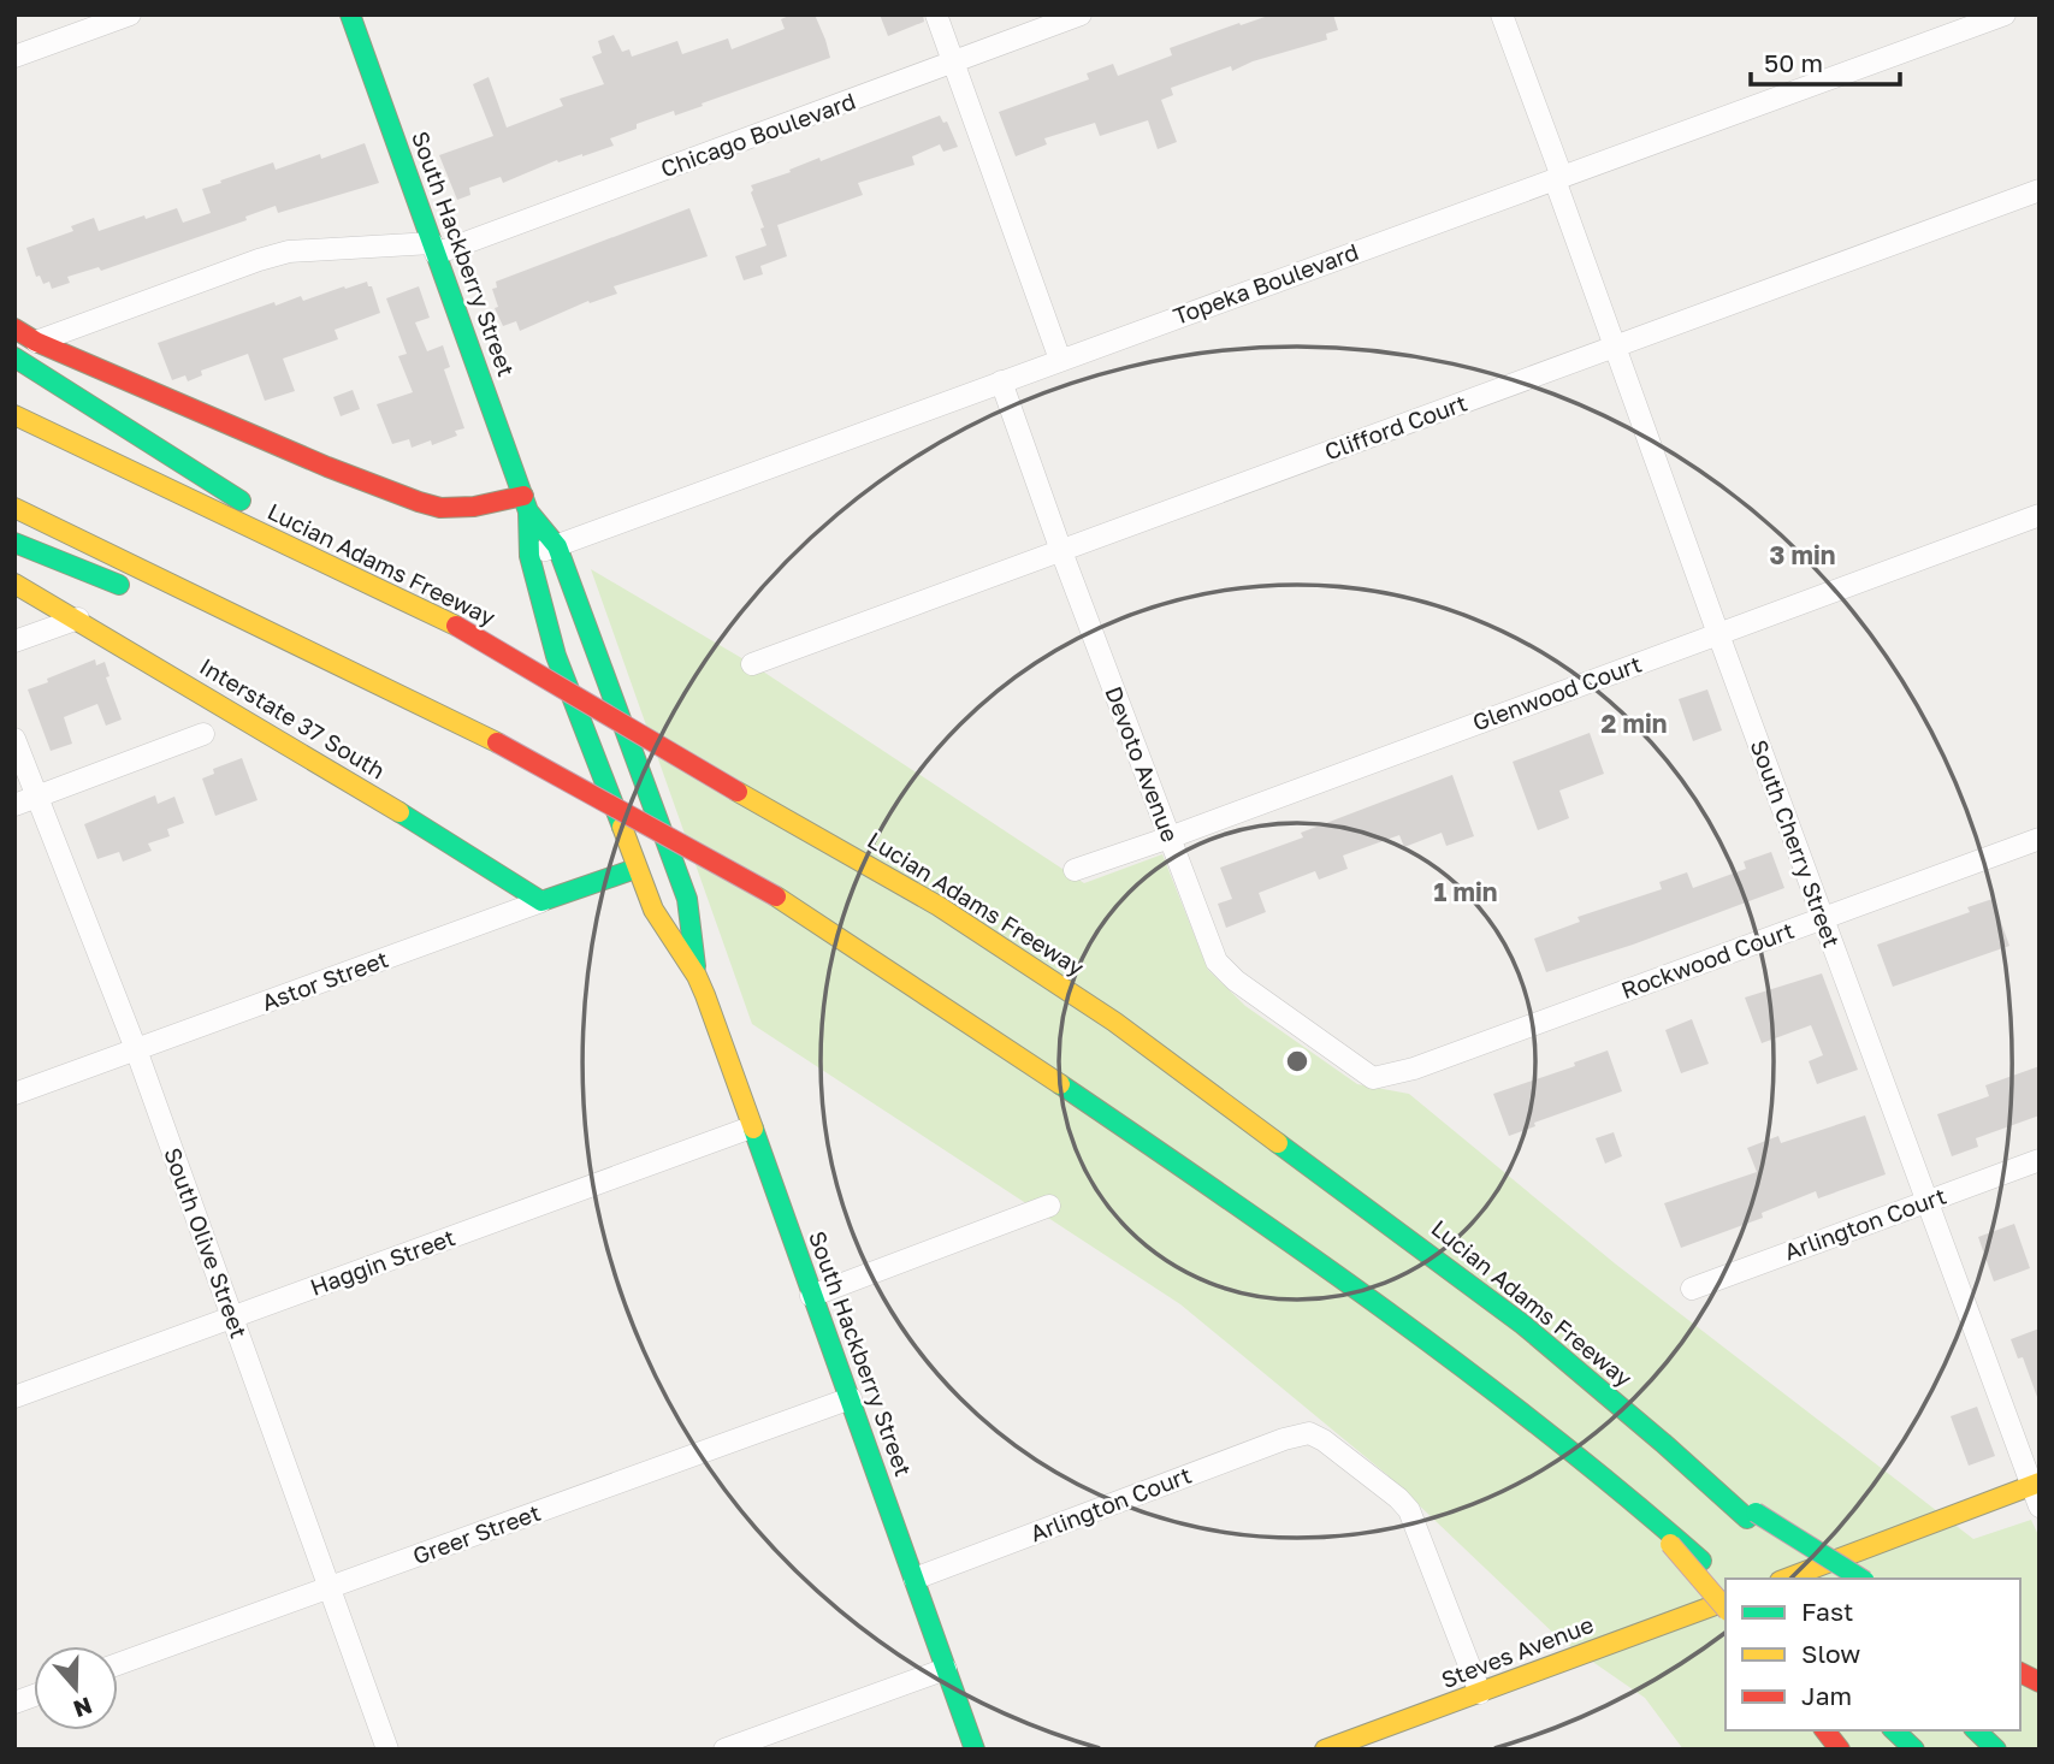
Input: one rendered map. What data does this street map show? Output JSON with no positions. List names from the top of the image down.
{
  "streets": {
    "main road": [
      "South Hackberry Street",
      "Lucian Adams Freeway",
      "Interstate 37 South",
      "Astor Street",
      "Steves Avenue"
    ],
    "street": [
      "Chicago Boulevard",
      "Topeka Boulevard",
      "Clifford Court",
      "Glenwood Court",
      "Devoto Avenue",
      "South Cherry Street",
      "Rockwood Court",
      "Arlington Court",
      "South Olive Street",
      "Haggin Street",
      "Greer Street"
    ]
  },
  "crossings": [
    ["Chicago Boulevard", "South Hackberry Street"],
    ["South Hackberry Street", "Topeka Boulevard"],
    ["South Hackberry Street", "Astor Street"],
    ["South Hackberry Street", "Arlington Court"],
    ["South Hackberry Street", "Haggin Street"],
    ["South Hackberry Street", "Greer Street"],
    ["Topeka Boulevard", "Devoto Avenue"],
    ["Topeka Boulevard", "South Cherry Street"],
    ["Clifford Court", "Devoto Avenue"],
    ["Clifford Court", "South Cherry Street"],
    ["Glenwood Court", "Devoto Avenue"],
    ["Glenwood Court", "South Cherry Street"],
    ["Interstate 37 South", "Astor Street"],
    ["Devoto Avenue", "Rockwood Court"],
    ["South Cherry Street", "Rockwood Court"],
    ["South Cherry Street", "Arlington Court"],
    ["Astor Street", "South Olive Street"],
    ["Arlington Court", "Steves Avenue"],
    ["South Olive Street", "Haggin Street"],
    ["South Olive Street", "Greer Street"]
  ],
  "legend": ["Fast", "Slow", "Jam"],
  "scale_bar": "50 m",
  "north": "bottom",
  "rings": ["3 min", "2 min", "1 min"]
}
